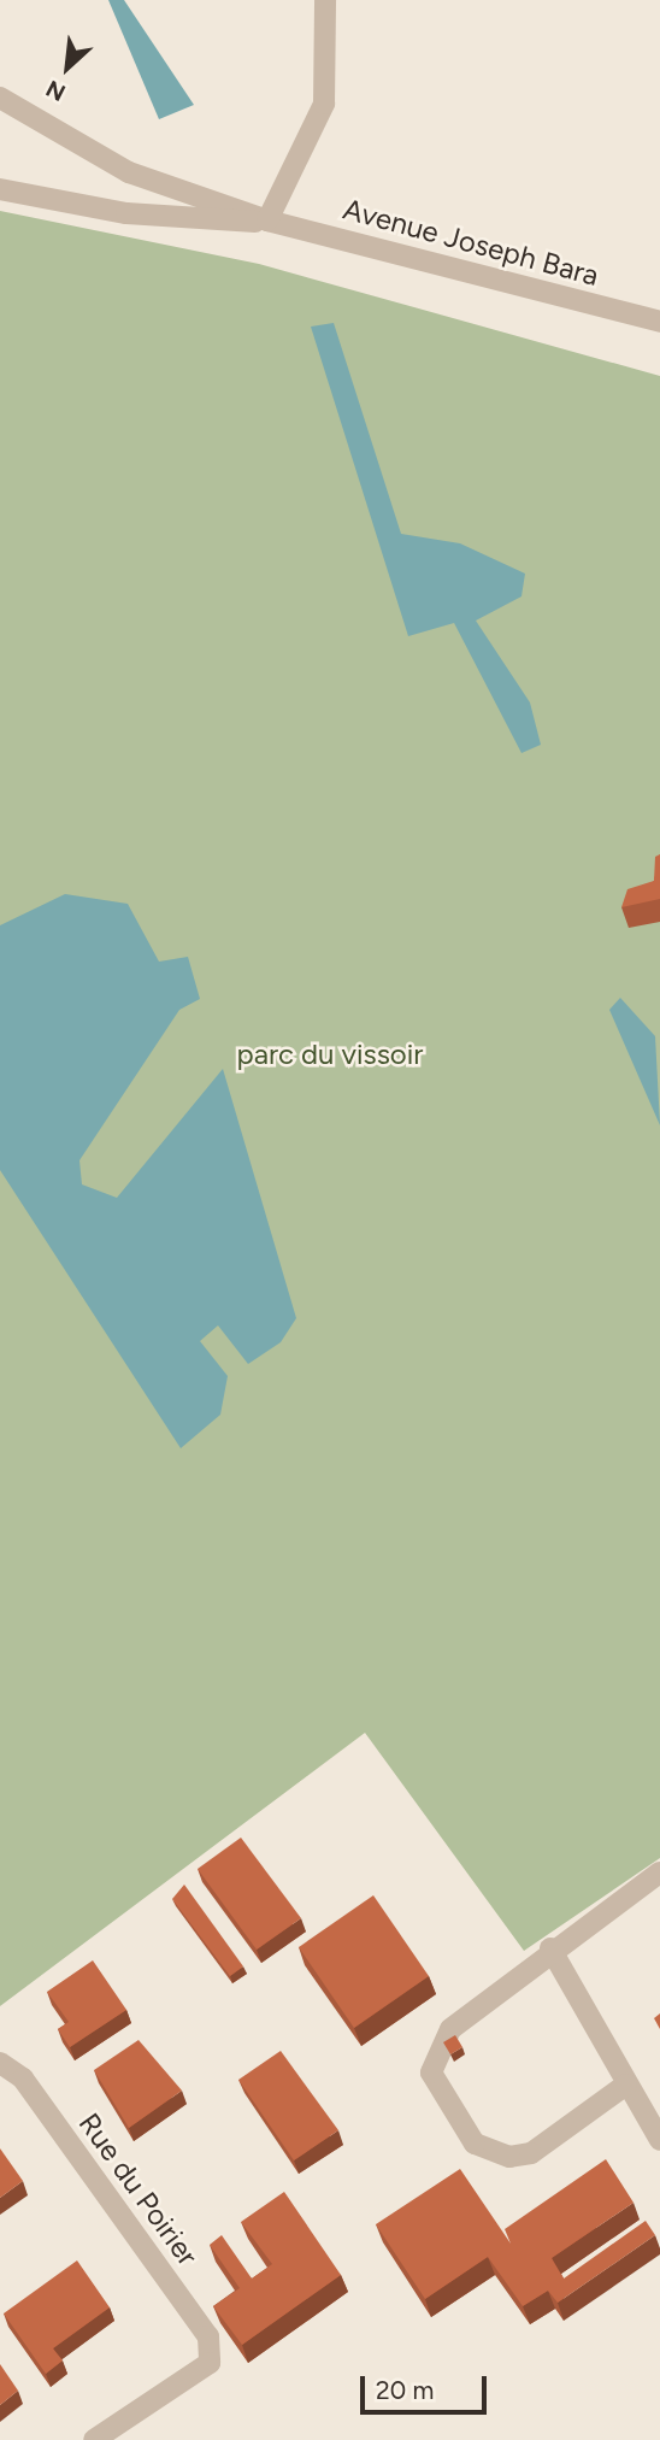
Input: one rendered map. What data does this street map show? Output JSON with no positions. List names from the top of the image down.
{
  "streets": {
    "street": ["Avenue Joseph Bara", "Rue du Poirier"]
  },
  "parks": ["parc du vissoir"],
  "scale_bar": "20 m",
  "north": "bottom left"
}
